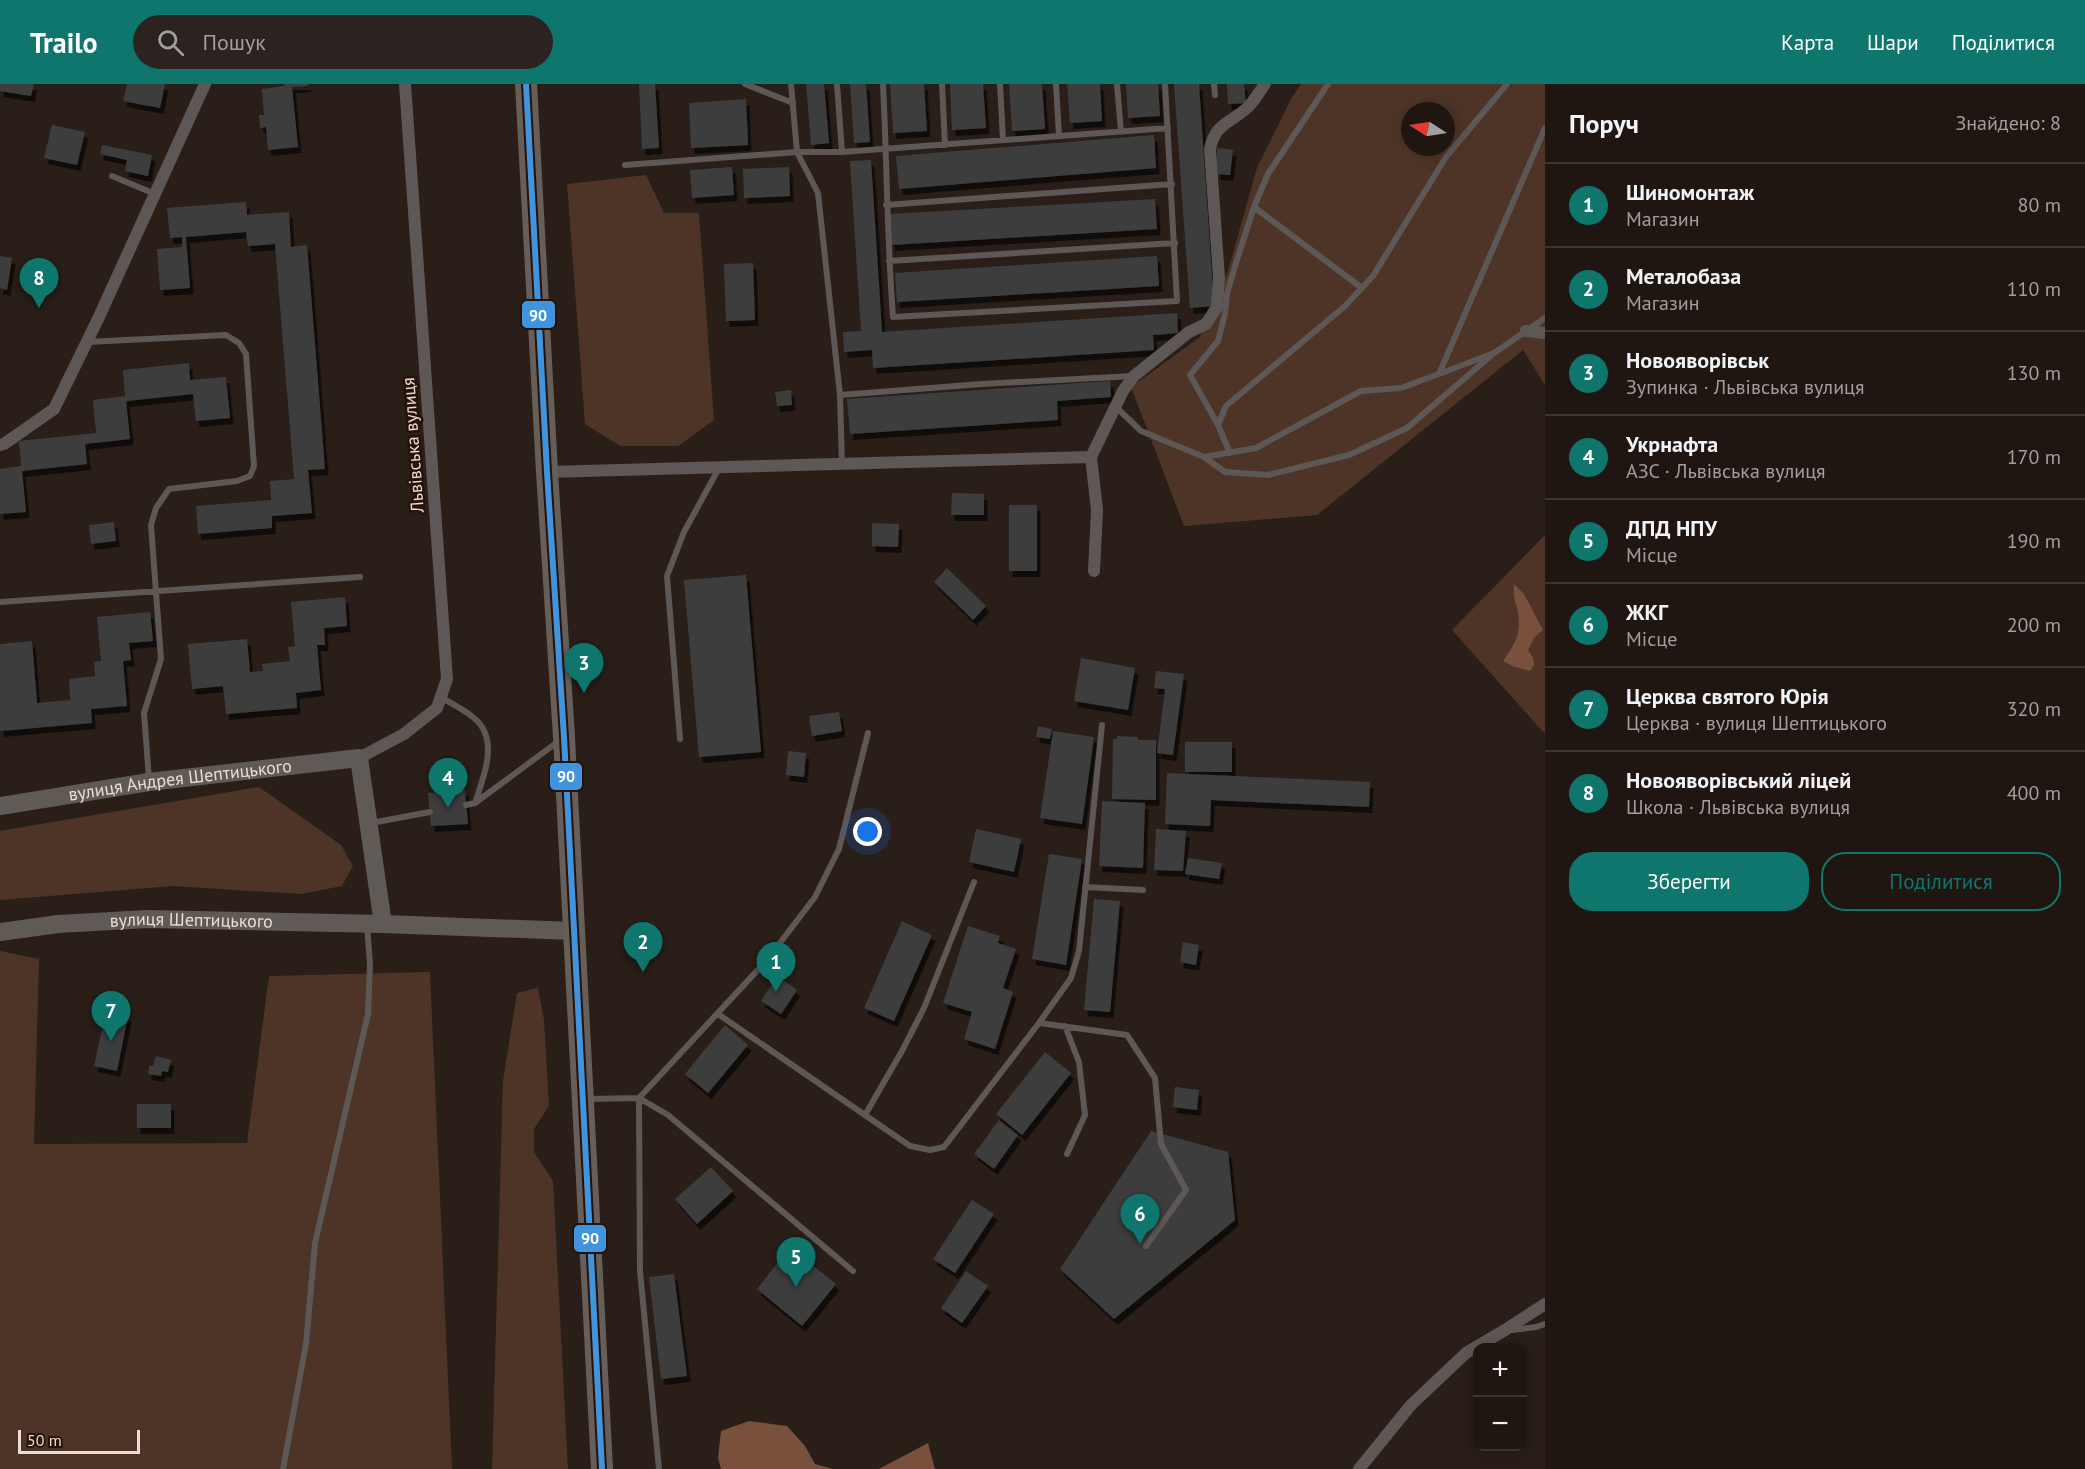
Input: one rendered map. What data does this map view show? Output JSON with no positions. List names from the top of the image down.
{
  "streets": {
    "street": ["Львівська вулиця", "вулиця Андрея Шептицького", "вулиця Шептицького"]
  },
  "crossings": [
    ["Львівська вулиця", "вулиця Андрея Шептицького"]
  ],
  "lines": ["transit line 90"],
  "scale_bar": "50 m",
  "north": "left",
  "page": {
    "header": "Trailo",
    "search": "Пошук",
    "nav": ["Карта", "Шари", "Поділитися"],
    "heading": ["Поруч", "Знайдено: 8"],
    "list": [
      {
        "mark": "1",
        "name": "Шиномонтаж",
        "note": "Магазин",
        "value": "80 m"
      },
      {
        "mark": "2",
        "name": "Металобаза",
        "note": "Магазин",
        "value": "110 m"
      },
      {
        "mark": "3",
        "name": "Новояворівськ",
        "note": "Зупинка · Львівська вулиця",
        "value": "130 m"
      },
      {
        "mark": "4",
        "name": "Укрнафта",
        "note": "АЗС · Львівська вулиця",
        "value": "170 m"
      },
      {
        "mark": "5",
        "name": "ДПД НПУ",
        "note": "Місце",
        "value": "190 m"
      },
      {
        "mark": "6",
        "name": "ЖКГ",
        "note": "Місце",
        "value": "200 m"
      },
      {
        "mark": "7",
        "name": "Церква святого Юрія",
        "note": "Церква · вулиця Шептицького",
        "value": "320 m"
      },
      {
        "mark": "8",
        "name": "Новояворівський ліцей",
        "note": "Школа · Львівська вулиця",
        "value": "400 m"
      }
    ],
    "pins": [
      "8",
      "3",
      "4",
      "2",
      "1",
      "7",
      "6",
      "5"
    ],
    "buttons": ["Зберегти", "Поділитися"],
    "map_buttons": ["+", "−"],
    "scale": "50 m"
  }
}
